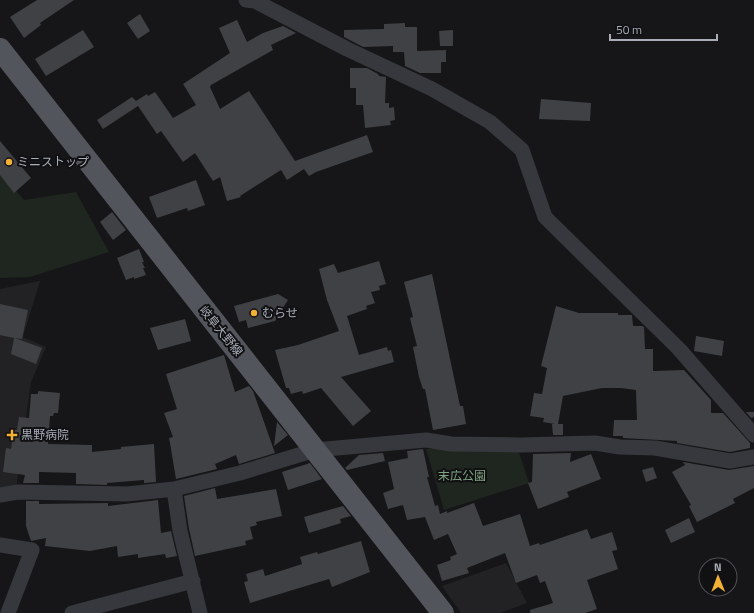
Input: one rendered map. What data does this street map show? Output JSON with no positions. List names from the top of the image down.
{
  "streets": {
    "main road": ["岐阜大野線"]
  },
  "parks": ["末広公園"],
  "places": {
    "other": ["ミニストップ", "むらせ"],
    "health": ["黒野病院"]
  },
  "scale_bar": "50 m",
  "north": "top"
}
